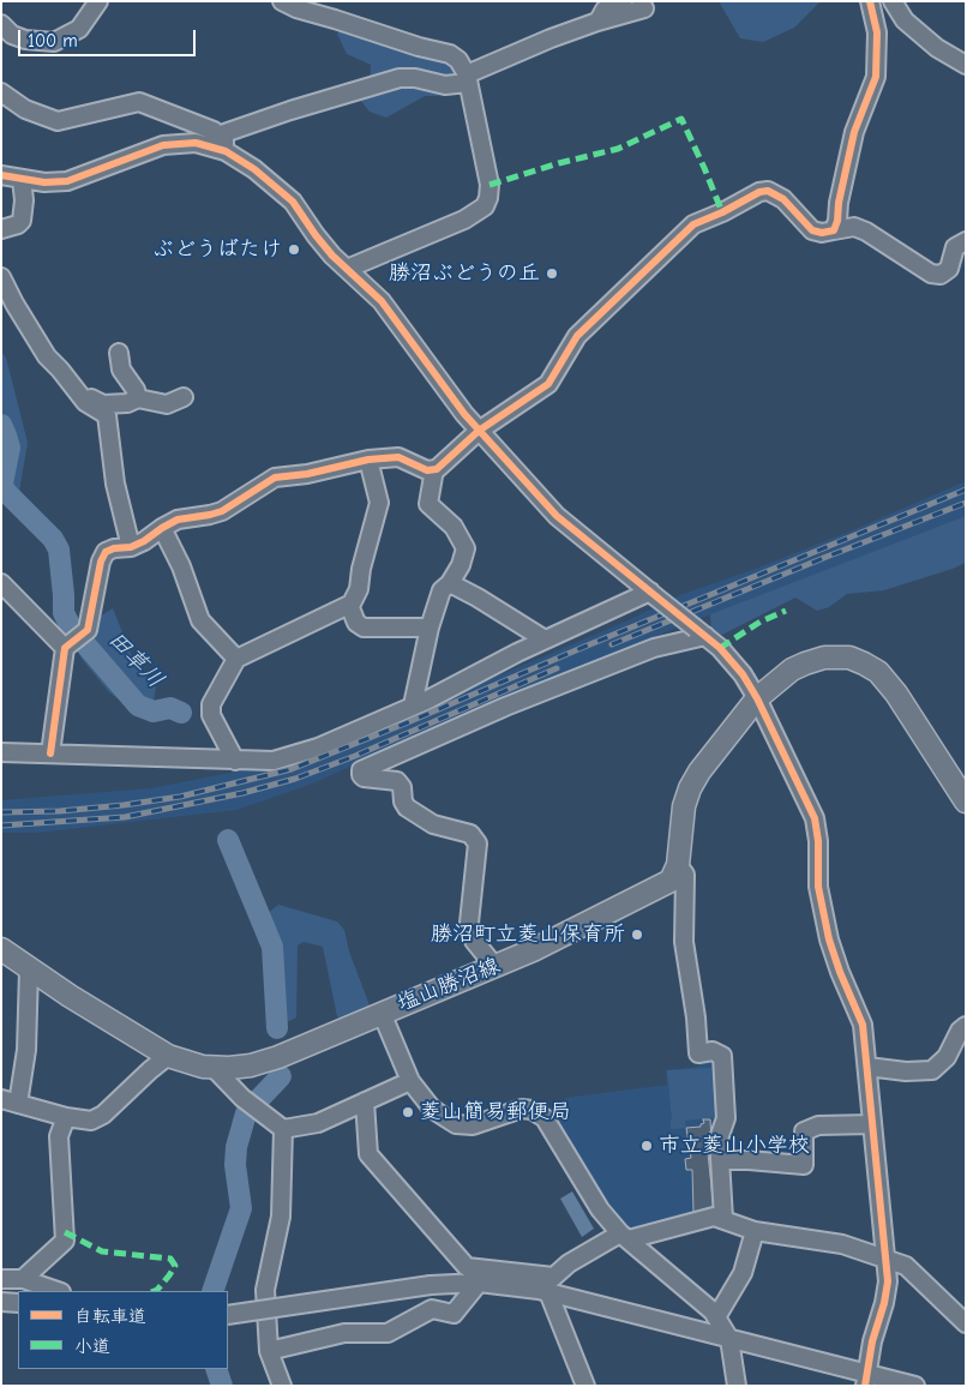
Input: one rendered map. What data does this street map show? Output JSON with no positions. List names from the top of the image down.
{
  "streets": {
    "main road": ["塩山勝沼線"]
  },
  "water": ["田草川"],
  "places": [
    "ぶどうばたけ",
    "勝沼ぶどうの丘",
    "勝沼町立菱山保育所",
    "菱山簡易郵便局",
    "市立菱山小学校"
  ],
  "legend": ["自転車道", "小道"],
  "scale_bar": "100 m"
}
